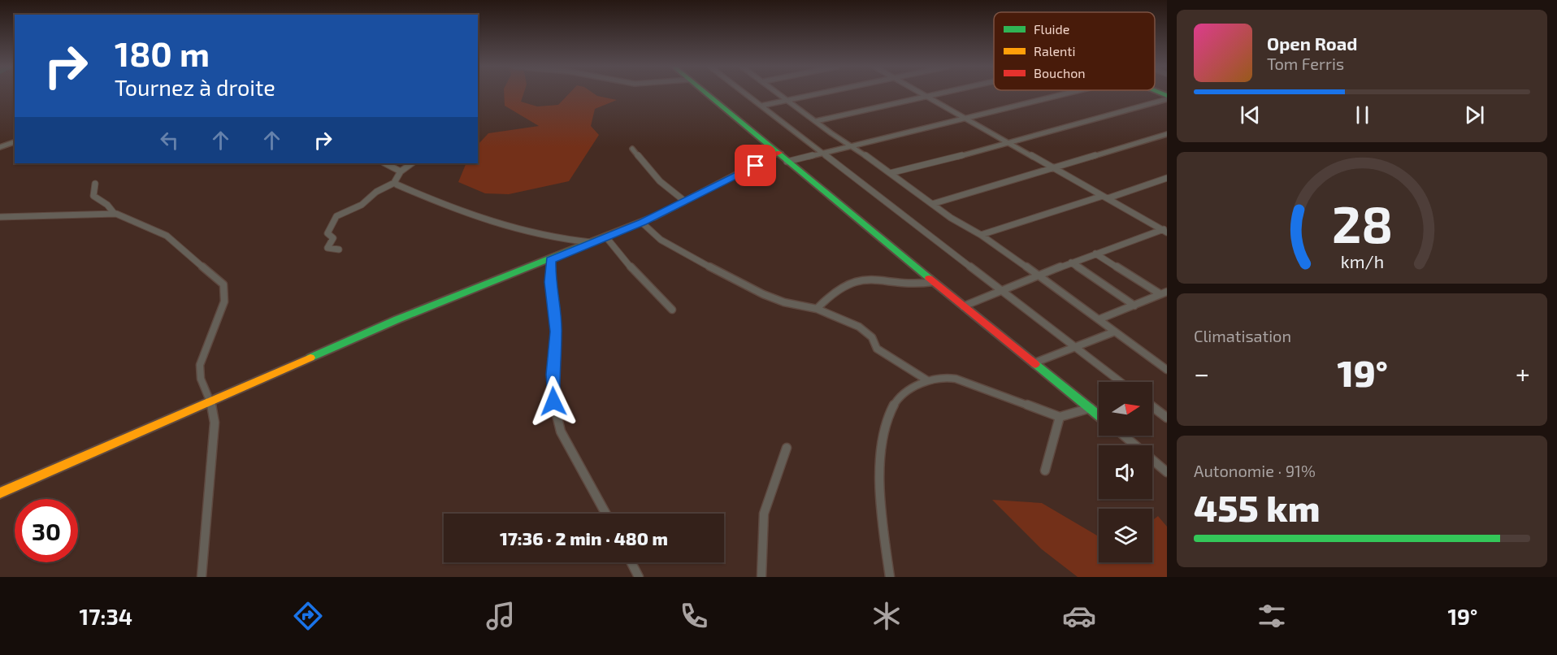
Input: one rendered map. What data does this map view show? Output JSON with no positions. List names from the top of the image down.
{
  "legend": ["Fluide", "Ralenti", "Bouchon"],
  "north": "right",
  "page": {
    "turn": ["180 m", "Tournez à droite"],
    "song": ["Open Road", "Tom Ferris"],
    "tile": [
      "Climatisation",
      ["Autonomie · 91%", "455 km"]
    ],
    "heat": ["−", "19°", "+"],
    "limit": "30",
    "trip": "17:36 · 2 min · 480 m",
    "tabs": ["17:34", "19°"],
    "gauge": ["28", "km/h"]
  }
}
